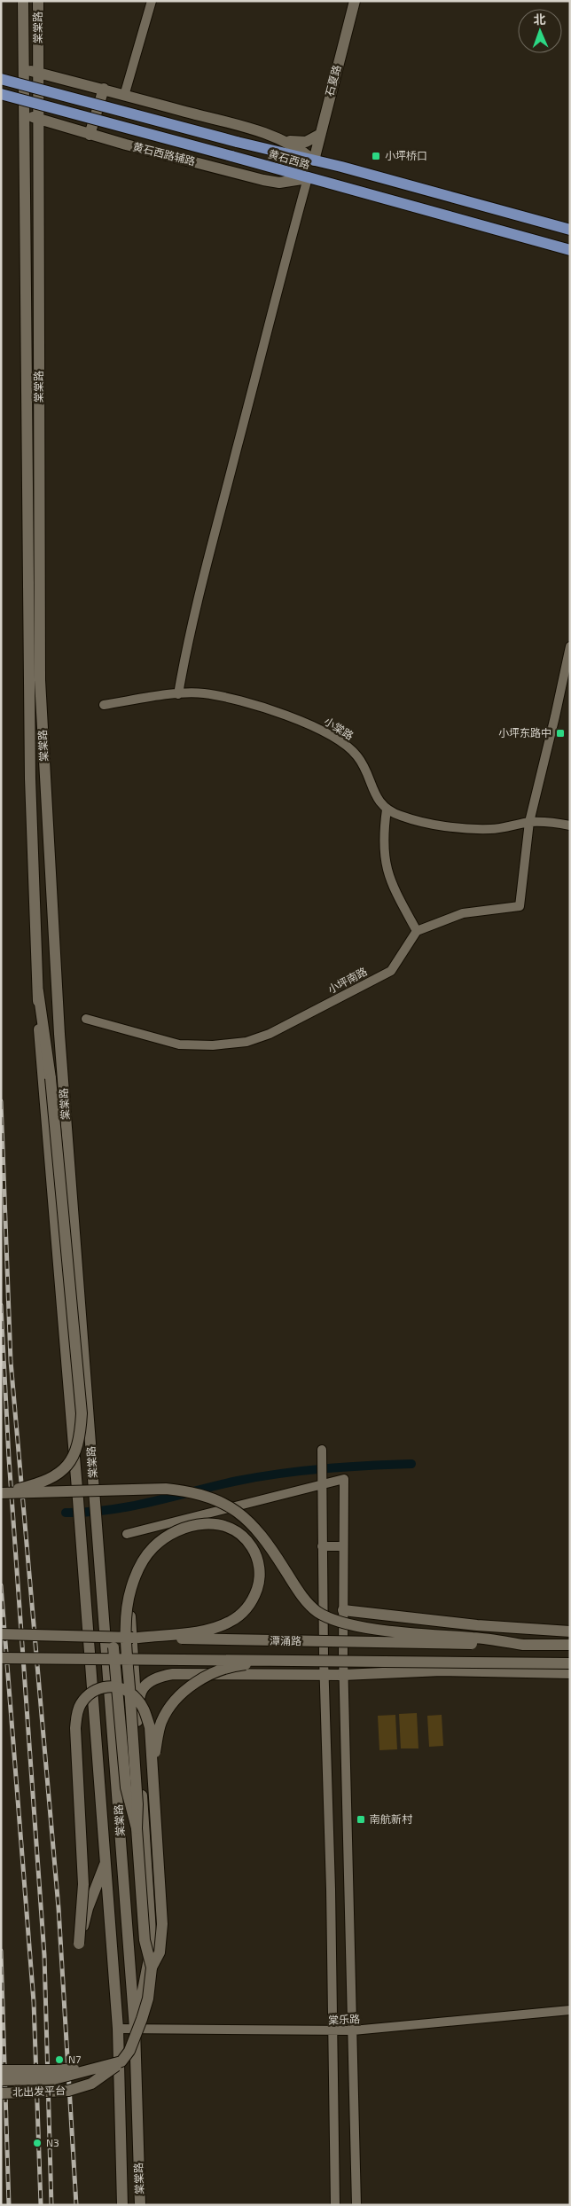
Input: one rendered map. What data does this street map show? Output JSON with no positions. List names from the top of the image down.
{
  "streets": {
    "main road": ["黄石西路"],
    "street": [
      "棠棠路",
      "石夏路",
      "黄石西路辅路",
      "小棠路",
      "小坪南路",
      "潭涌路",
      "棠乐路",
      "北出发平台"
    ]
  },
  "crossings": [
    ["棠棠路", "黄石西路辅路"],
    ["棠棠路", "棠乐路"],
    ["石夏路", "黄石西路"],
    ["黄石西路辅路", "黄石西路"]
  ],
  "places": {
    "transit": ["小坪桥口", "小坪东路中", "南航新村"],
    "other": ["N7", "N3"]
  },
  "north": "top"
}
